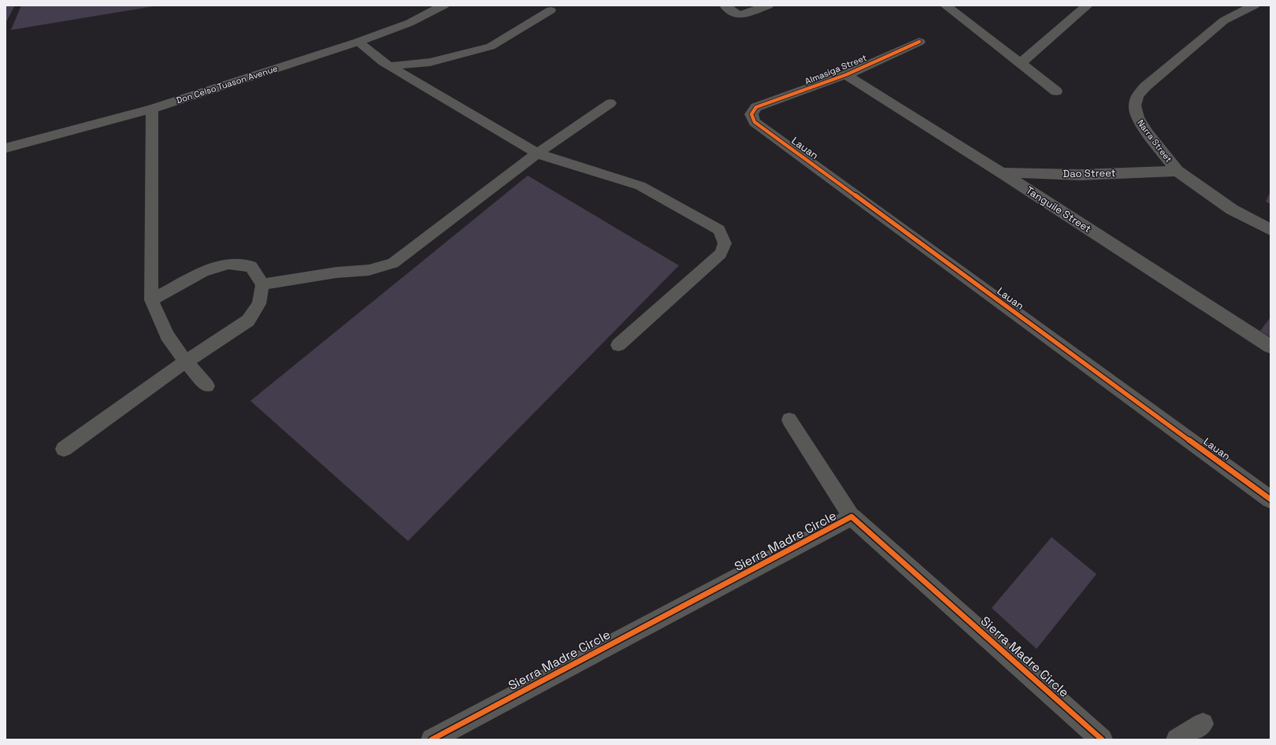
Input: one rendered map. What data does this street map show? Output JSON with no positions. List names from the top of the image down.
{
  "streets": {
    "street": [
      "Almasiga Street",
      "Don Celso Tuason Avenue",
      "Narra Street",
      "Lauan",
      "Dao Street",
      "Tanguile Street",
      "Sierra Madre Circle"
    ]
  },
  "crossings": [
    ["Almasiga Street", "Lauan"],
    ["Almasiga Street", "Tanguile Street"],
    ["Narra Street", "Dao Street"],
    ["Dao Street", "Tanguile Street"]
  ]
}
